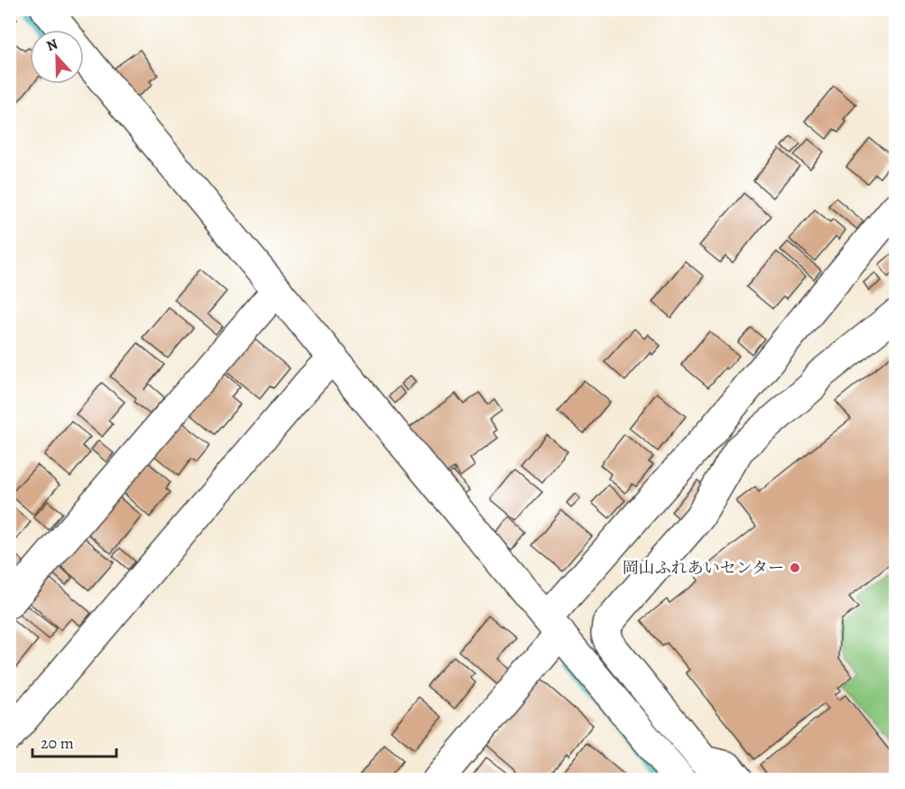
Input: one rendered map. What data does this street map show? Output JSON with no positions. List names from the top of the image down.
{
  "places": ["岡山ふれあいセンター"],
  "scale_bar": "20 m",
  "north": "top"
}
